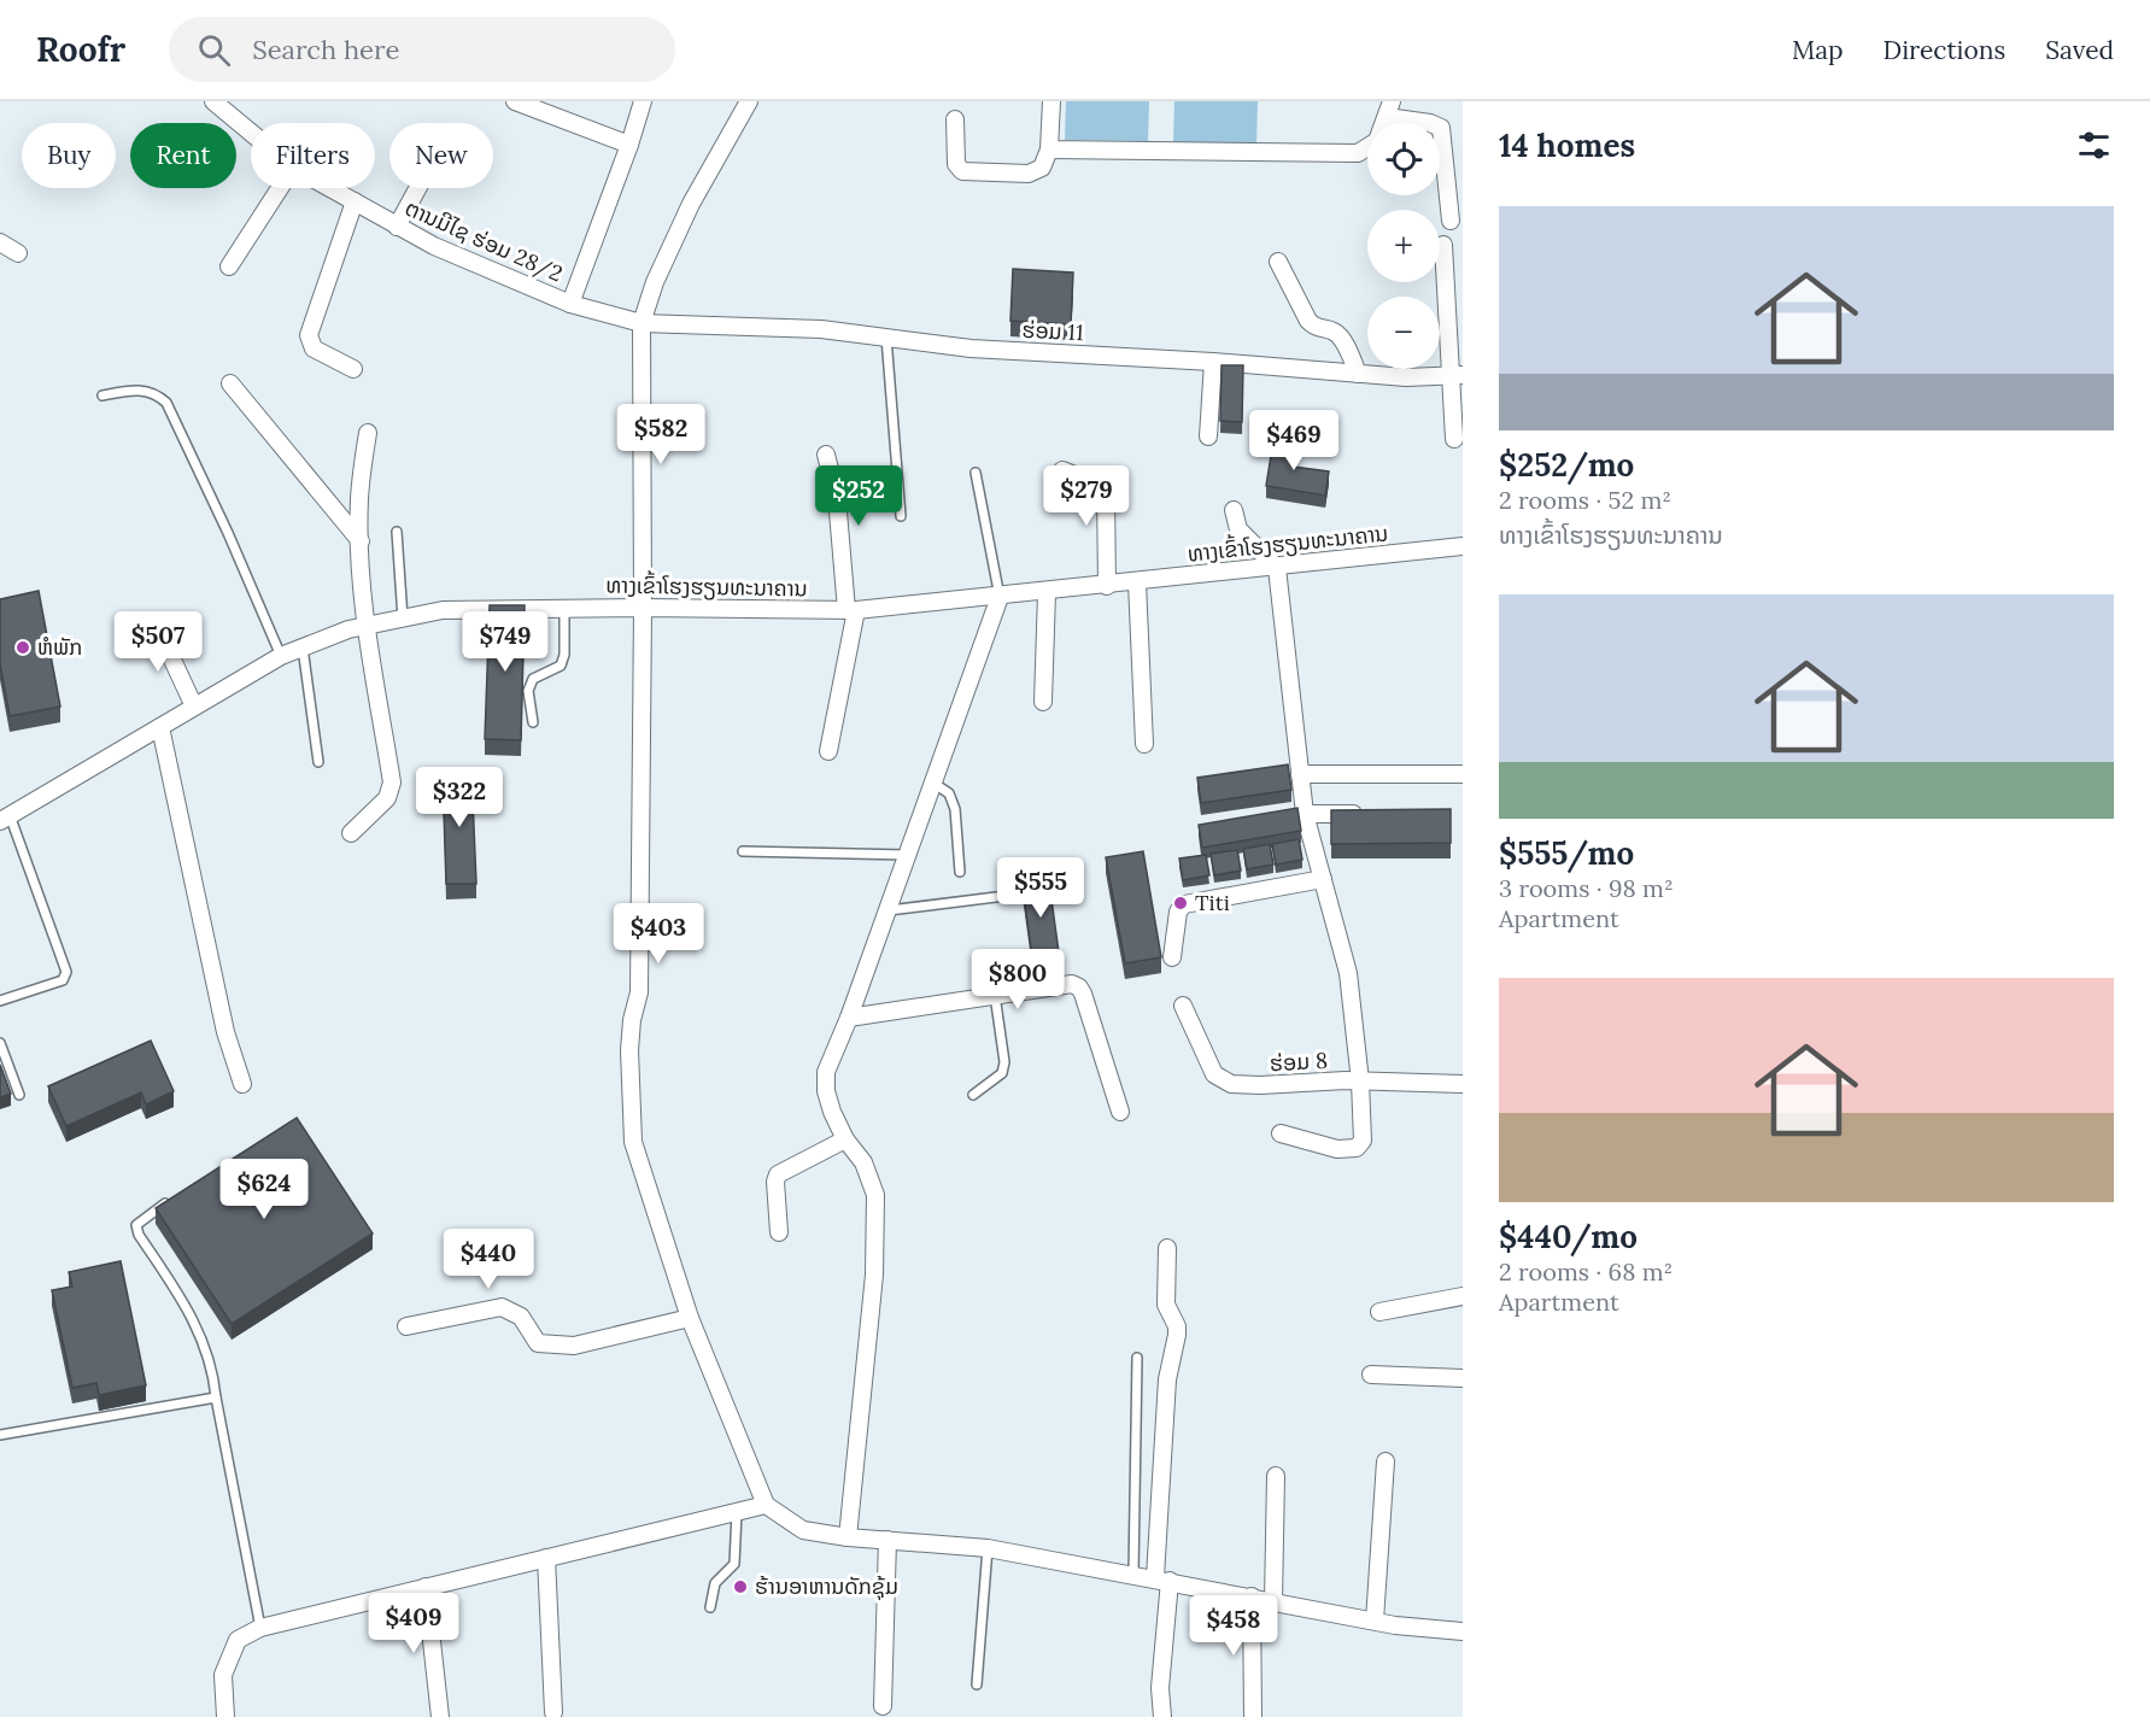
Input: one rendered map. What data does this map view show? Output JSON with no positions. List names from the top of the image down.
{
  "streets": {
    "street": [
      "ຕານມີໄຊ ຮ່ອມ 28/2",
      "ຮ່ອມ 11",
      "ທາງເຂົ້າໂຮງຮຽນທະນາຄານ",
      "ຮ່ອມ 8"
    ]
  },
  "crossings": [
    ["ຕານມີໄຊ ຮ່ອມ 28/2", "ຮ່ອມ 11"]
  ],
  "places": ["ຫໍພັກ", "Titi", "ຮ້ານອາຫານດັກຊຸ້ມ"],
  "page": {
    "header": "Roofr",
    "search": "Search here",
    "nav": ["Map", "Directions", "Saved"],
    "heading": "14 homes",
    "map_buttons": ["+", "−"],
    "chip": [
      "Buy",
      "Rent",
      "Filters",
      "New"
    ],
    "list": [
      {
        "name": "$252/mo",
        "note": "2 rooms · 52 m² · ທາງເຂົ້າໂຮງຮຽນທະນາຄານ"
      },
      {
        "name": "$555/mo",
        "note": "3 rooms · 98 m² · Apartment"
      },
      {
        "name": "$440/mo",
        "note": "2 rooms · 68 m² · Apartment"
      }
    ],
    "price": [
      "$582",
      "$469",
      "$252",
      "$279",
      "$507",
      "$749",
      "$322",
      "$555",
      "$403",
      "$800",
      "$624",
      "$440",
      "$409",
      "$458"
    ]
  }
}
